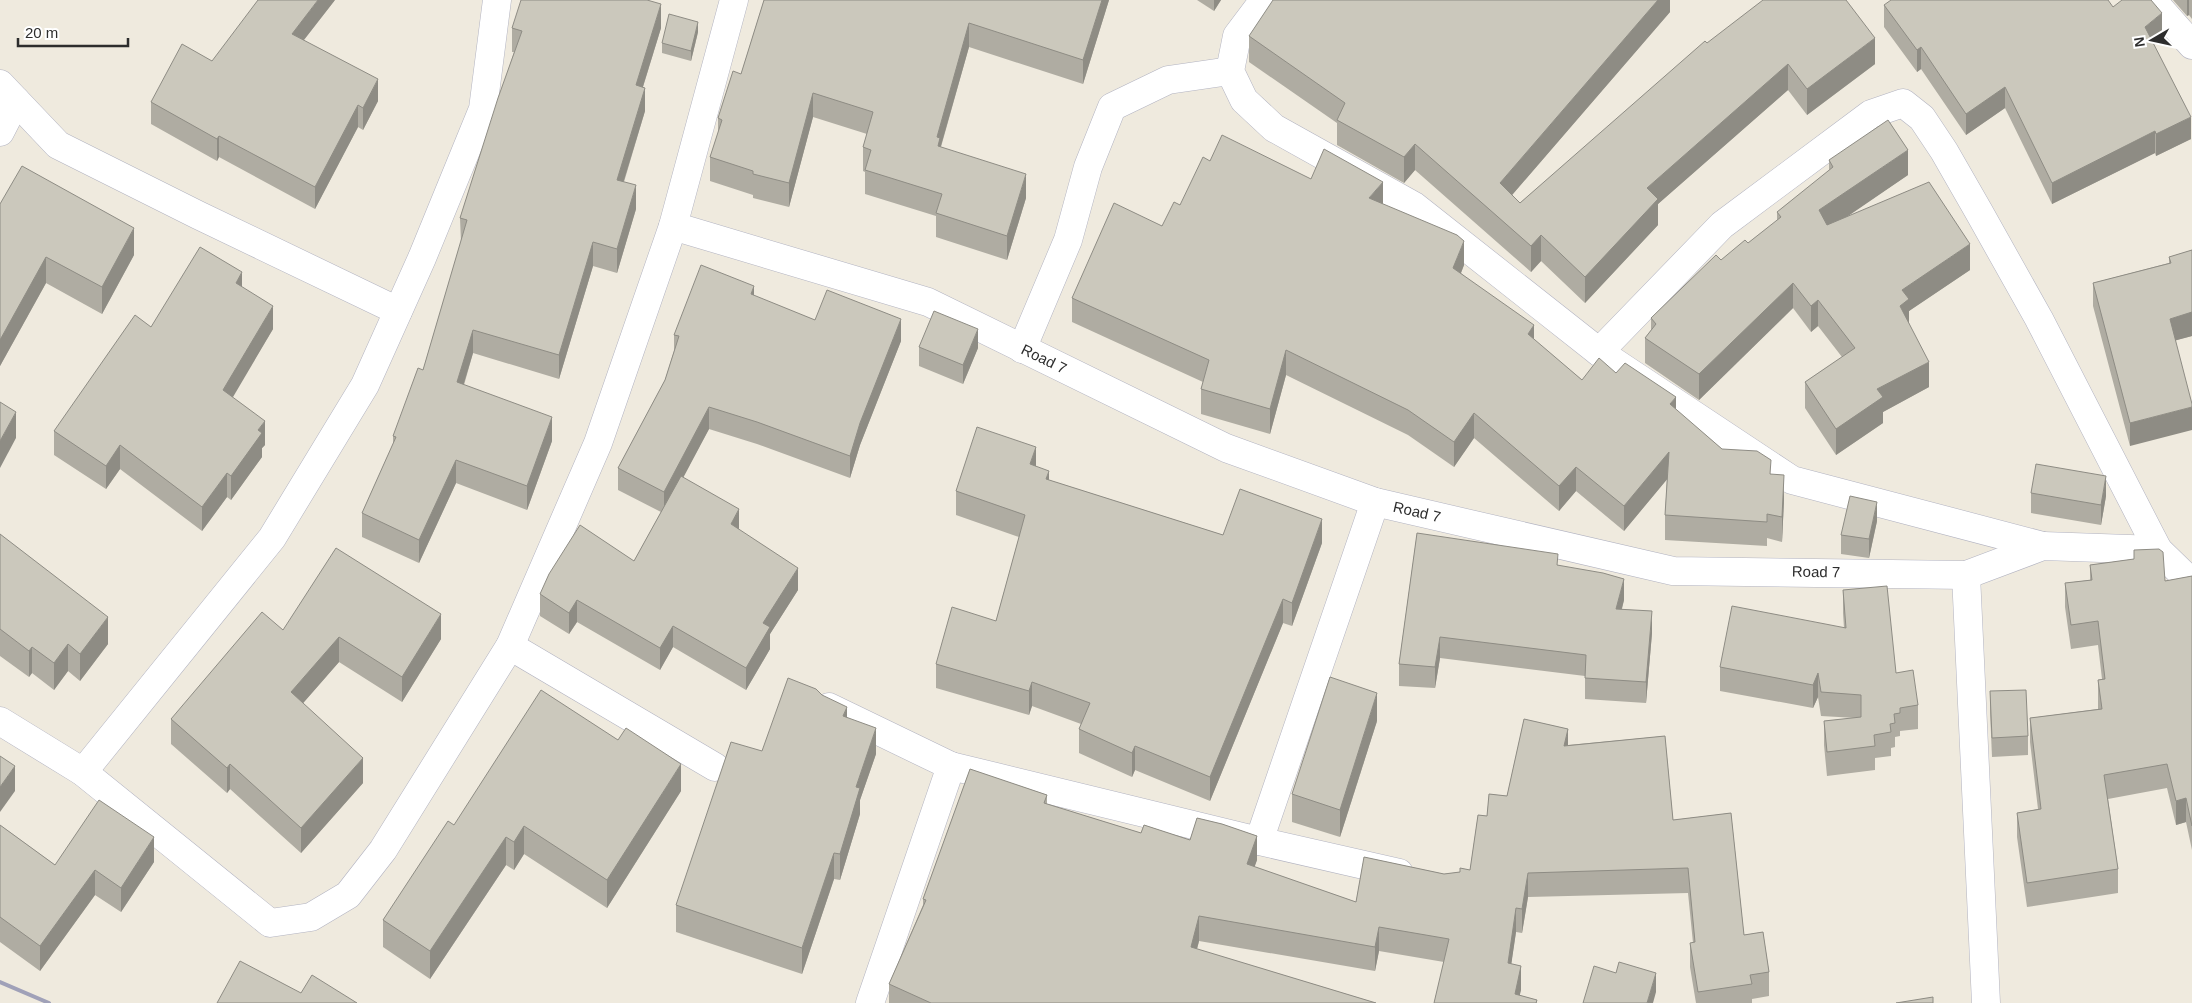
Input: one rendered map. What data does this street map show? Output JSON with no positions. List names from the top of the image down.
{
  "streets": {
    "street": ["Road 7"]
  },
  "scale_bar": "20 m",
  "north": "left"
}
